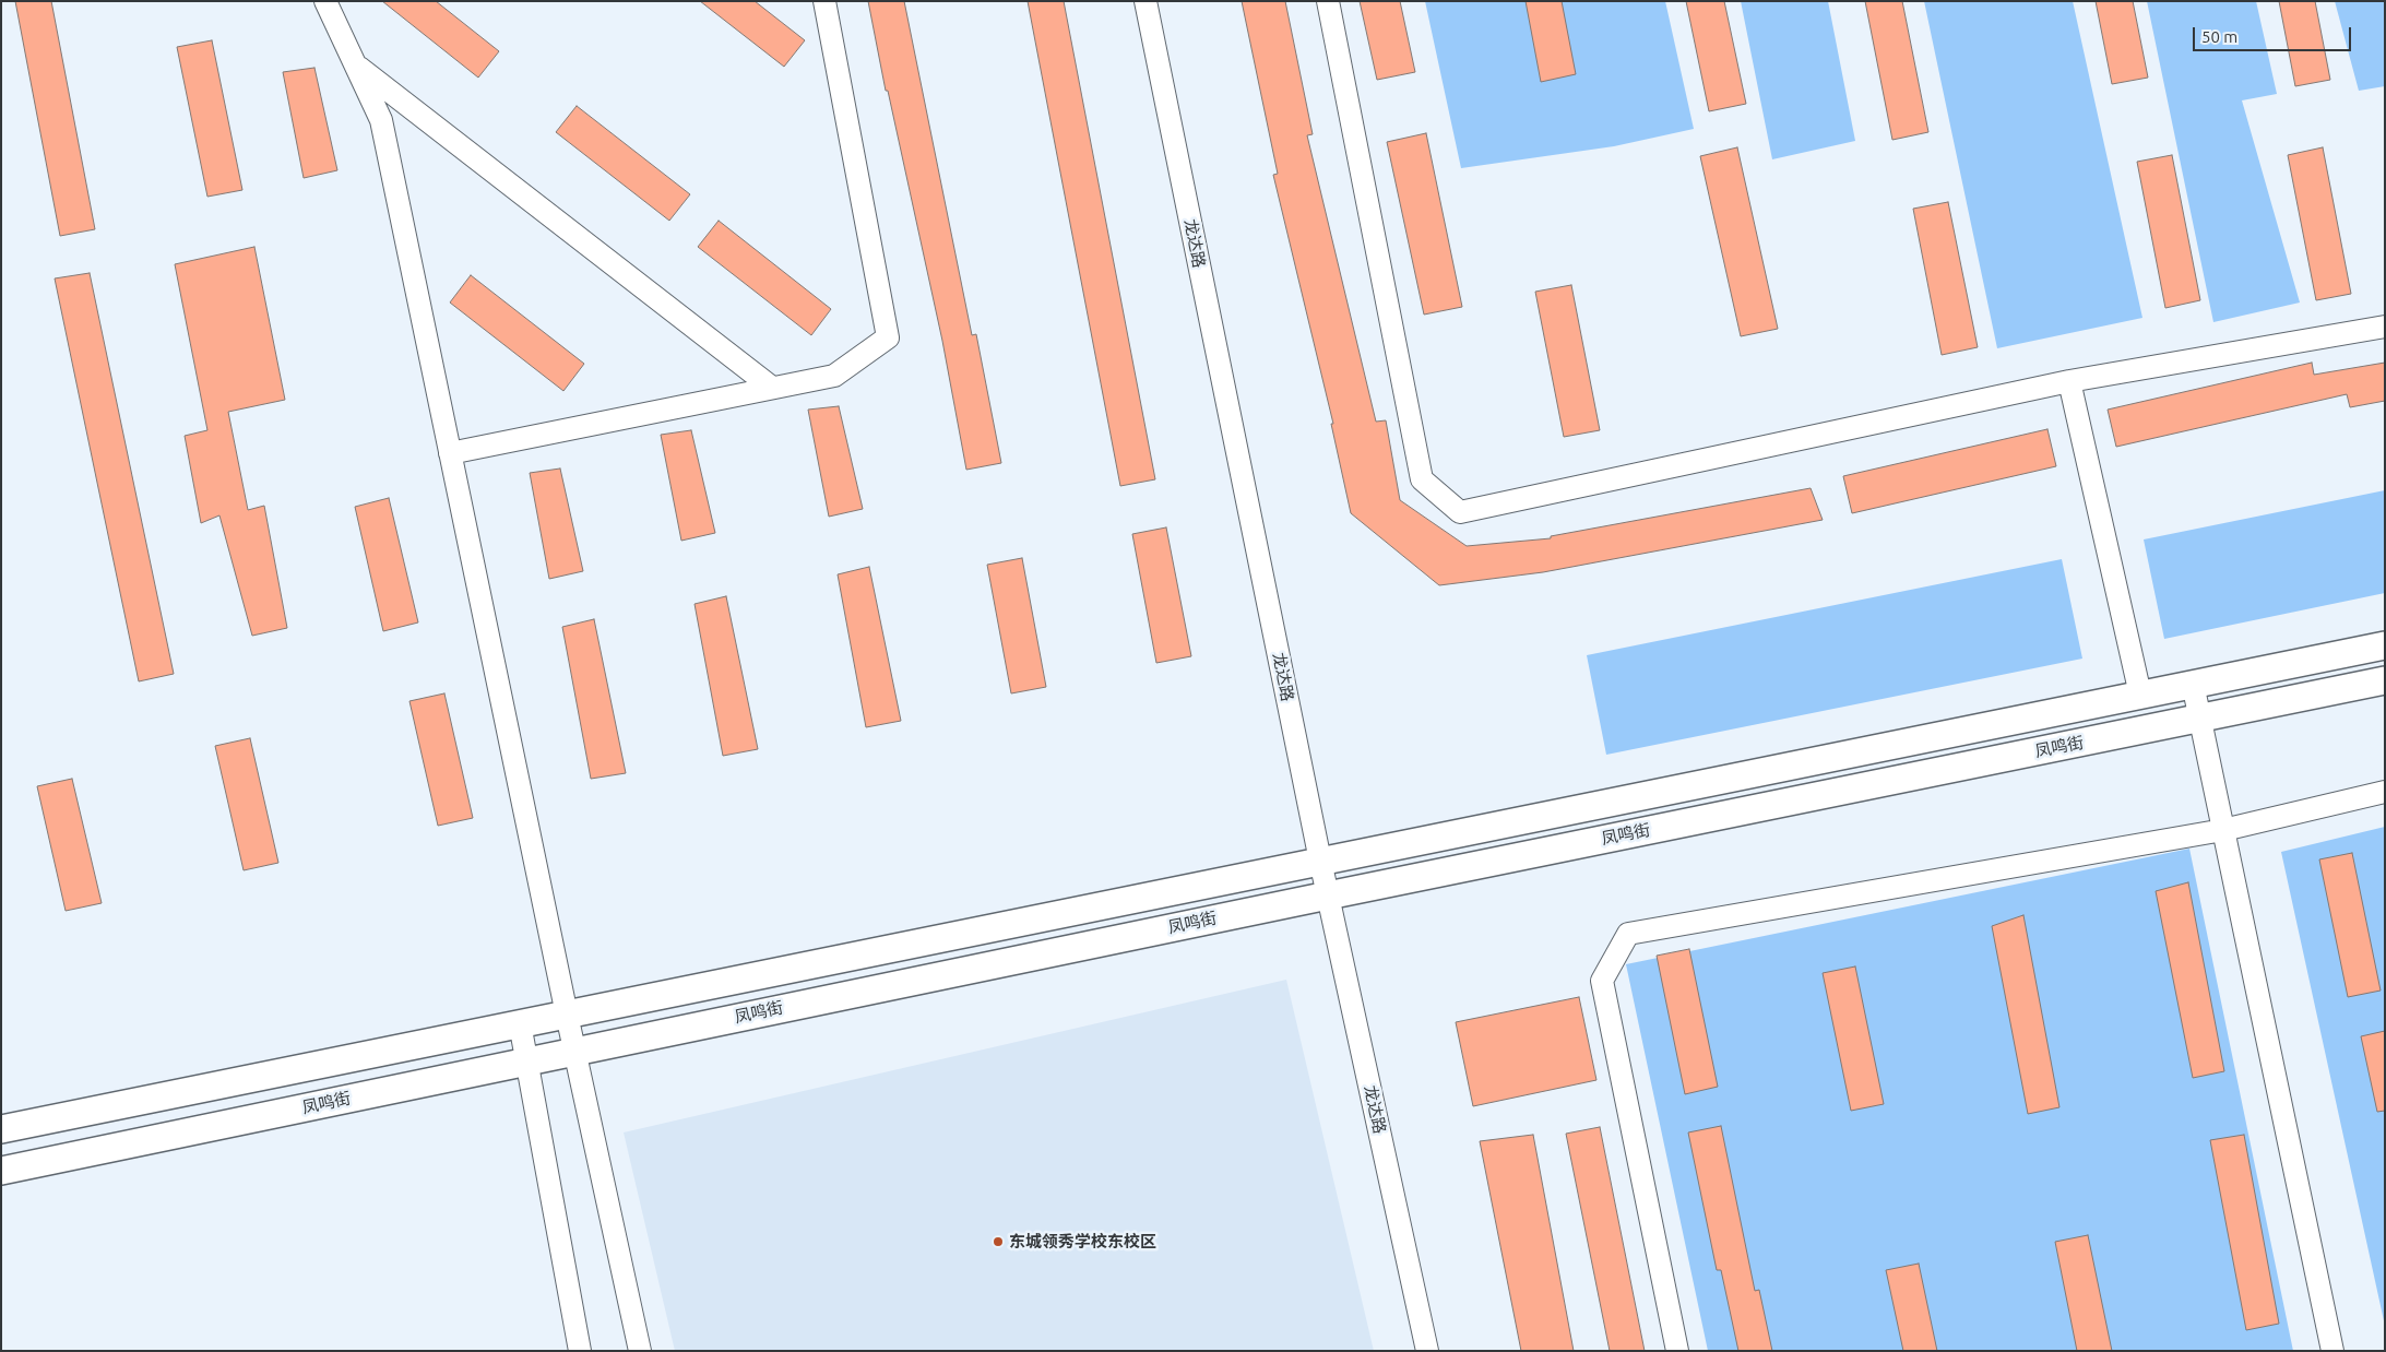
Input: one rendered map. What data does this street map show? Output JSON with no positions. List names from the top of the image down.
{
  "streets": {
    "main road": ["凤鸣街"],
    "street": ["龙达路"]
  },
  "crossings": [
    ["龙达路", "凤鸣街"]
  ],
  "places": ["东城领秀学校东校区"],
  "scale_bar": "50 m"
}
